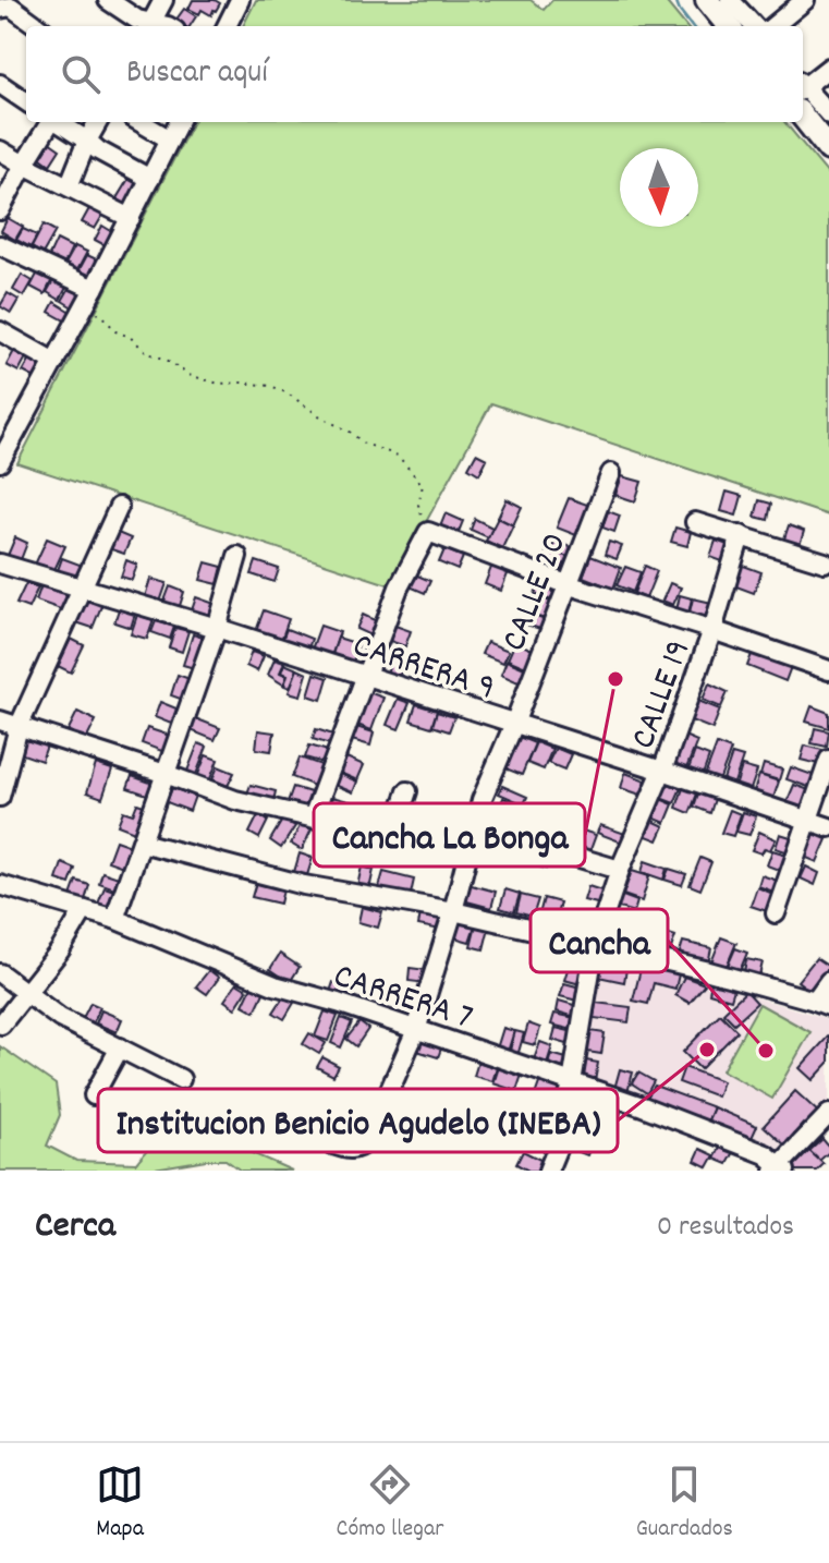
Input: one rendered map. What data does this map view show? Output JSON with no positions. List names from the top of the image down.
{
  "streets": {
    "street": [
      "CALLE 20",
      "CARRERA 9",
      "CALLE 19",
      "CARRERA 7"
    ]
  },
  "crossings": [
    ["CALLE 20", "CARRERA 9"],
    ["CALLE 20", "CARRERA 7"],
    ["CARRERA 9", "CALLE 19"],
    ["CALLE 19", "CARRERA 7"]
  ],
  "places": ["Cancha La Bonga", "Institucion Benicio Agudelo (INEBA)", "Cancha"],
  "north": "bottom",
  "page": {
    "search": "Buscar aquí",
    "heading": ["Cerca", "0 resultados"],
    "nav": ["Mapa", "Cómo llegar", "Guardados"]
  }
}
